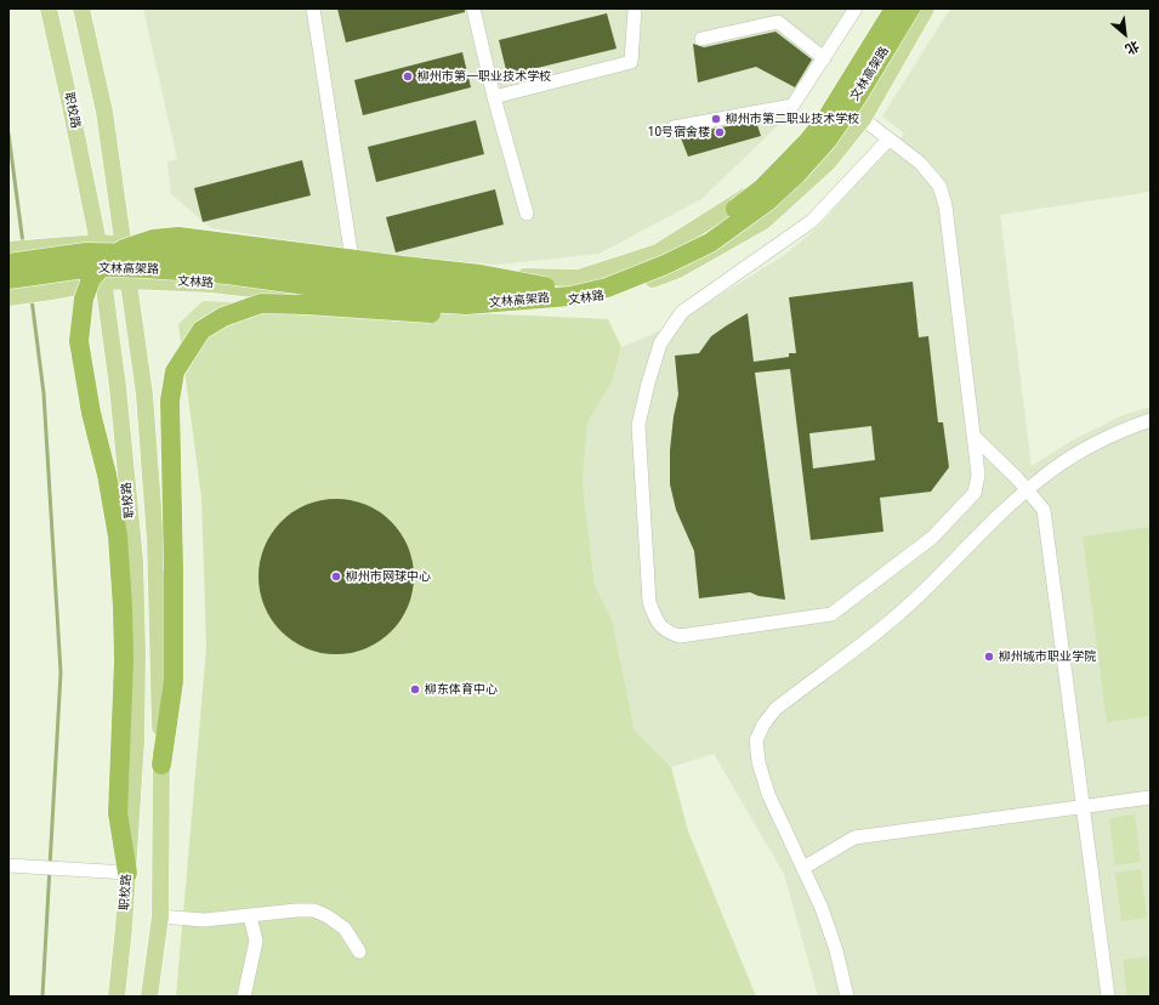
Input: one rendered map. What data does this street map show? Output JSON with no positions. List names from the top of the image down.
{
  "streets": {
    "highway": ["文林高架路"],
    "main road": ["职校路", "文林路"]
  },
  "crossings": [
    ["职校路", "文林路"]
  ],
  "places": [
    "柳州市第一职业技术学校",
    "柳州市第二职业技术学校",
    "10号宿舍楼",
    "柳州市网球中心",
    "柳州城市职业学院",
    "柳东体育中心"
  ],
  "north": "bottom right"
}
